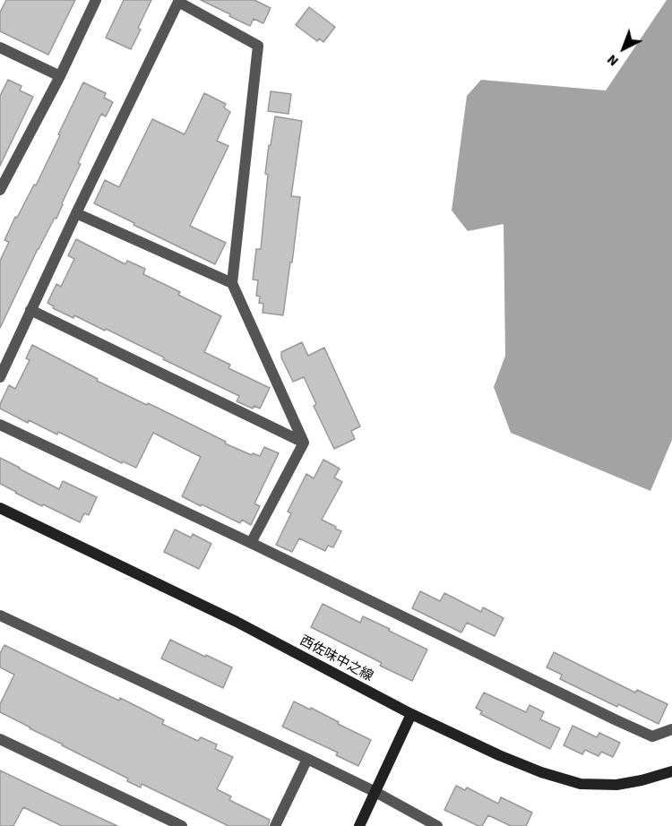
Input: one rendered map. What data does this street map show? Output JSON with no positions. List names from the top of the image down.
{
  "streets": {
    "main road": ["西佐味中之線"]
  },
  "north": "bottom left"
}
